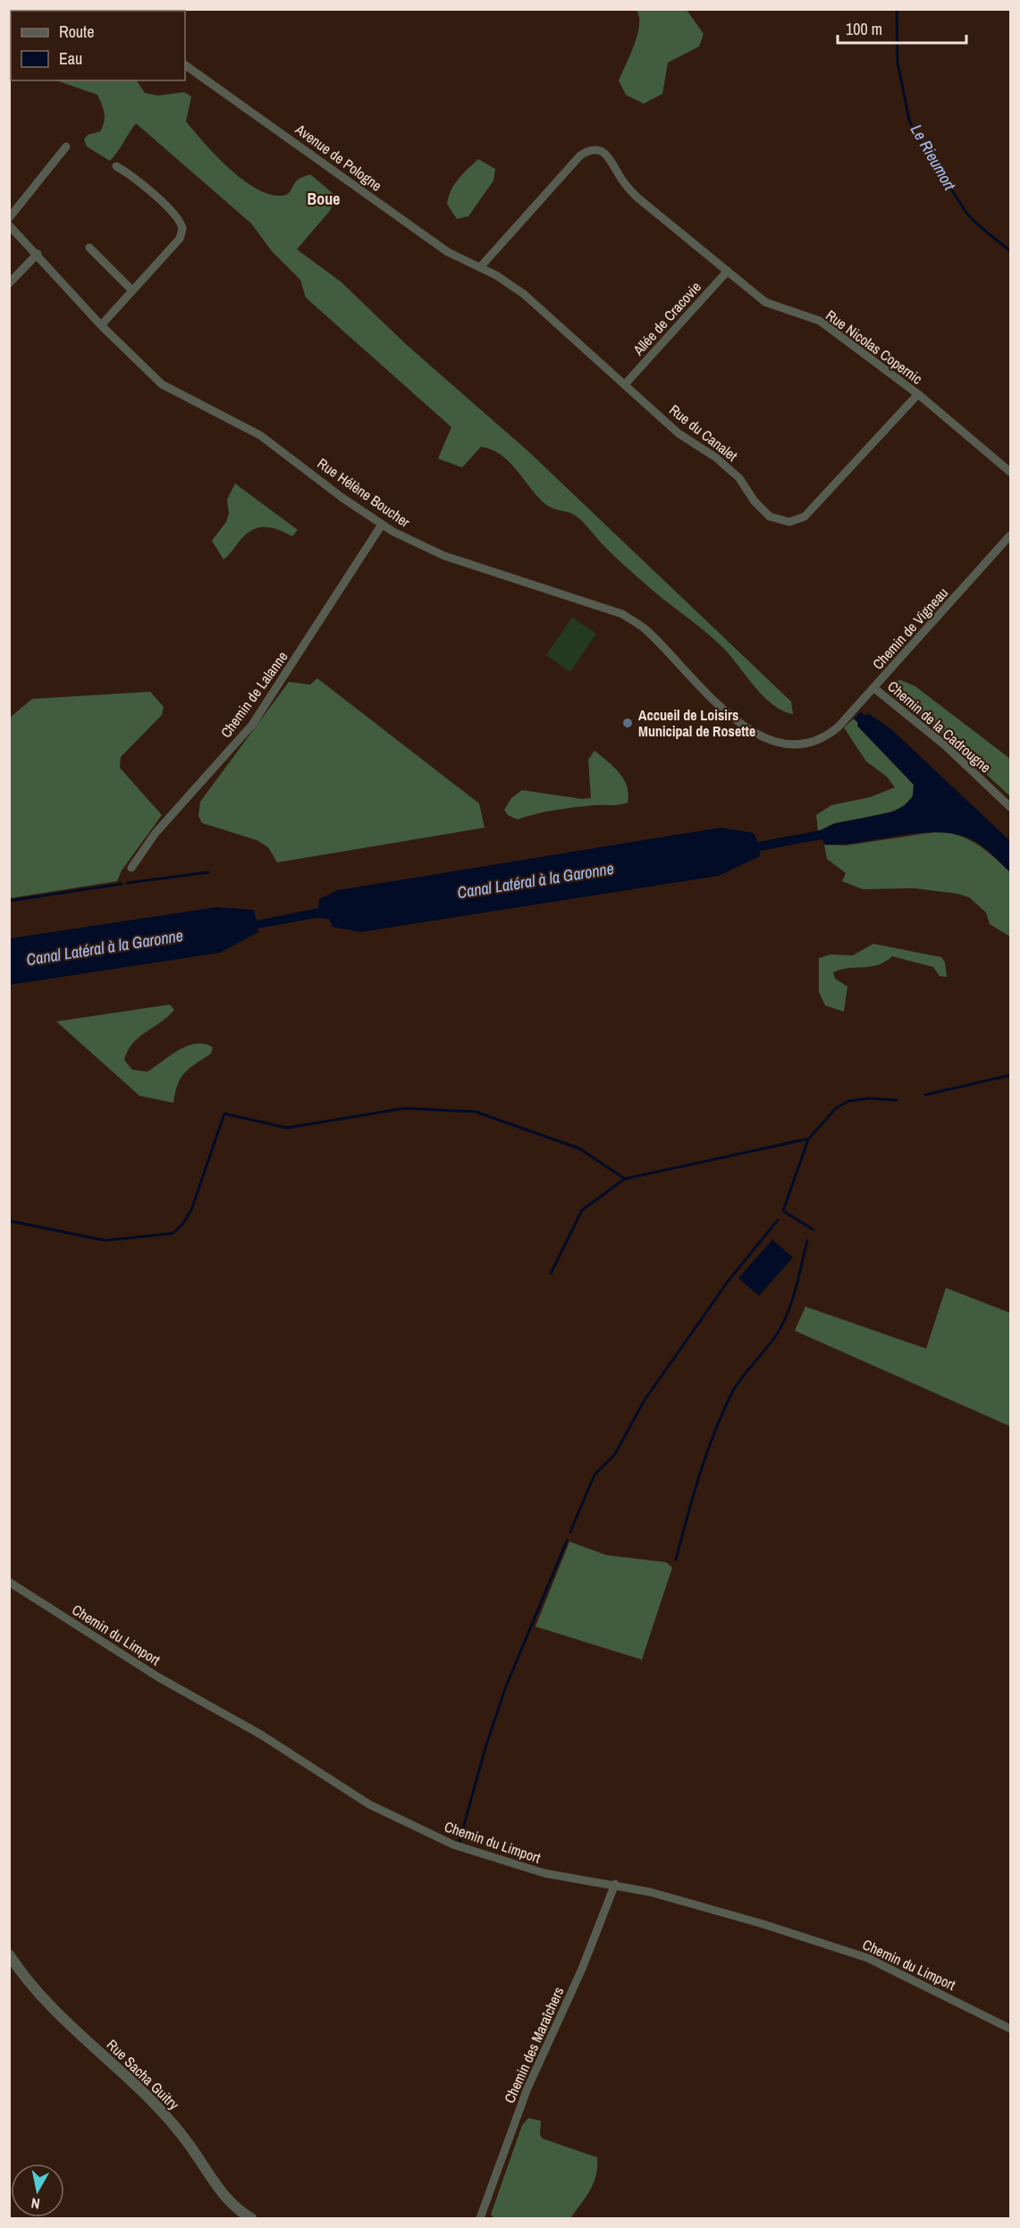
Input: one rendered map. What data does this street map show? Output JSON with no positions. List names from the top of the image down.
{
  "streets": {
    "street": [
      "Avenue de Pologne",
      "Allée de Cracovie",
      "Rue Nicolas Copernic",
      "Rue du Canalet",
      "Rue Hélène Boucher",
      "Chemin de Vigneau",
      "Chemin de Lalanne",
      "Chemin de la Cadrougne",
      "Chemin du Limport",
      "Chemin des Maraîchers",
      "Rue Sacha Guitry"
    ]
  },
  "crossings": [
    ["Avenue de Pologne", "Rue Nicolas Copernic"],
    ["Avenue de Pologne", "Rue du Canalet"],
    ["Allée de Cracovie", "Rue Nicolas Copernic"],
    ["Allée de Cracovie", "Rue du Canalet"],
    ["Rue Nicolas Copernic", "Rue du Canalet"],
    ["Rue Hélène Boucher", "Chemin de Vigneau"],
    ["Rue Hélène Boucher", "Chemin de Lalanne"],
    ["Chemin de Vigneau", "Chemin de la Cadrougne"],
    ["Chemin du Limport", "Chemin des Maraîchers"]
  ],
  "districts": ["Boue"],
  "water": ["Le Rieumort", "Canal Latéral à la Garonne"],
  "places": ["Accueil de Loisirs Municipal de Rosette"],
  "legend": ["Route", "Eau"],
  "scale_bar": "100 m",
  "north": "bottom"
}
